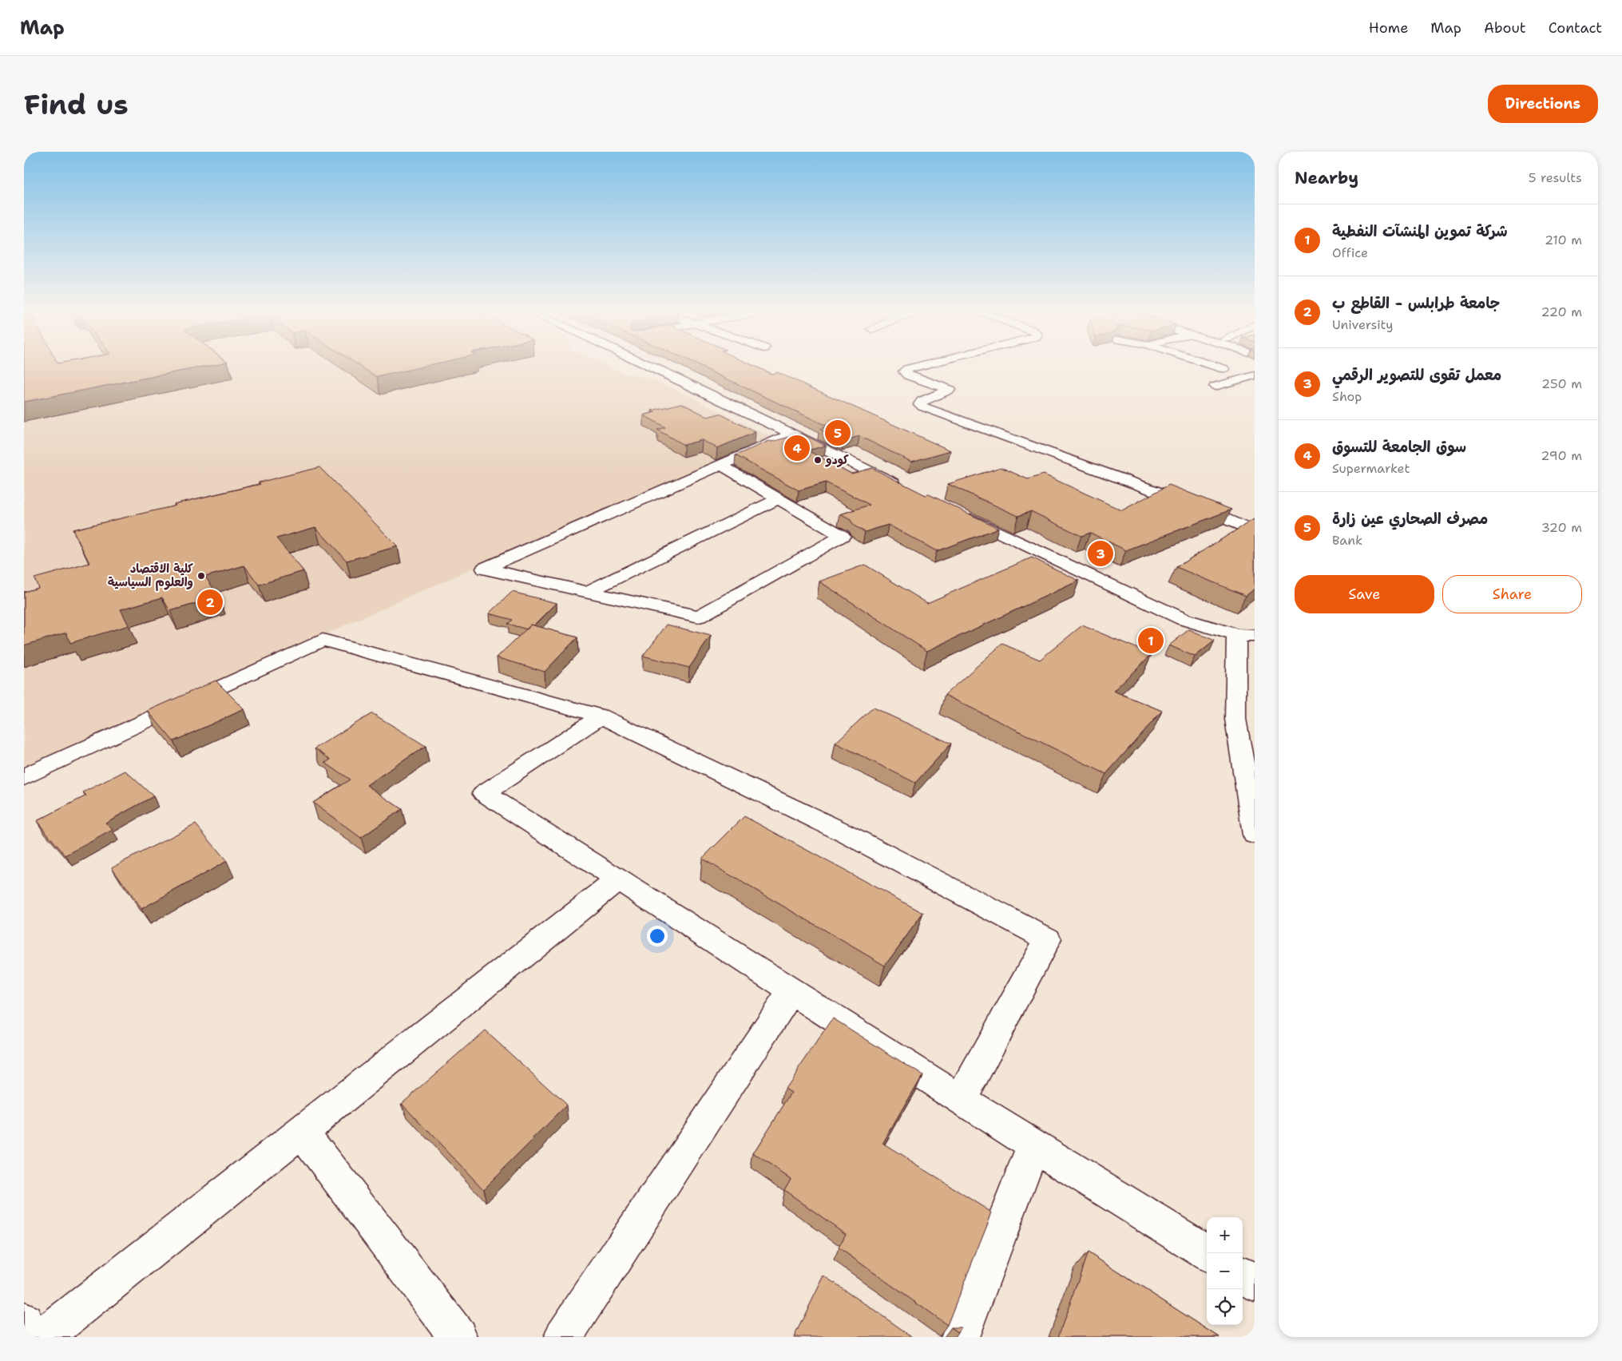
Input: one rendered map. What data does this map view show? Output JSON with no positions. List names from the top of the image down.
{
  "places": ["كودو", "كلية الاقتصاد والعلوم السياسية"],
  "page": {
    "header": "Map",
    "nav": [
      "Home",
      "Map",
      "About",
      "Contact"
    ],
    "buttons": [
      "Directions",
      ["Save", "Share"]
    ],
    "title": "Find us",
    "heading": ["Nearby", "5 results"],
    "list": [
      {
        "mark": "1",
        "name": "شركة تموين المنشآت النفطية",
        "note": "Office",
        "value": "210 m"
      },
      {
        "mark": "2",
        "name": "جامعة طرابلس - القاطع ب",
        "note": "University",
        "value": "220 m"
      },
      {
        "mark": "3",
        "name": "معمل تقوى للتصوير الرقمي",
        "note": "Shop",
        "value": "250 m"
      },
      {
        "mark": "4",
        "name": "سوق الجامعة للتسوق",
        "note": "Supermarket",
        "value": "290 m"
      },
      {
        "mark": "5",
        "name": "مصرف الصحاري عين زارة",
        "note": "Bank",
        "value": "320 m"
      }
    ],
    "pins": [
      "5",
      "4",
      "3",
      "2",
      "1"
    ],
    "map_buttons": ["+", "−"]
  }
}
